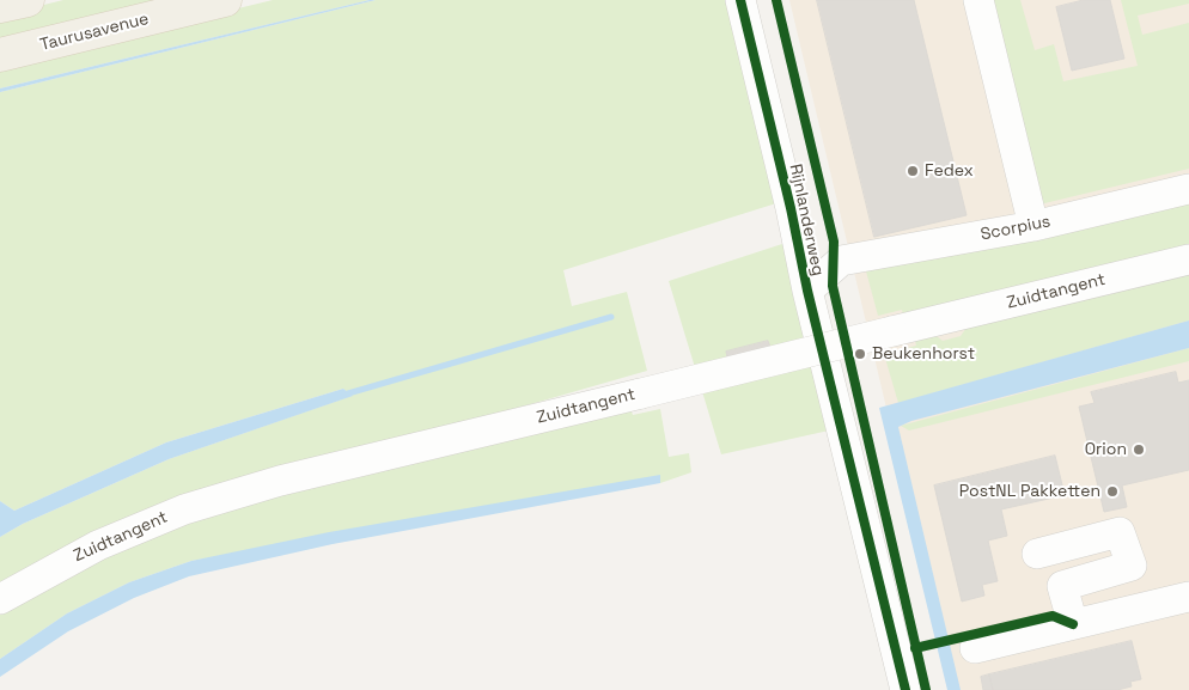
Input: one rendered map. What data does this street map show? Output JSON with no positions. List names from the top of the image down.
{
  "streets": {
    "main road": ["Taurusavenue"],
    "street": ["Rijnlanderweg", "Scorpius", "Zuidtangent"]
  },
  "places": [
    "Fedex",
    "Beukenhorst",
    "Orion",
    "PostNL Pakketten"
  ]
}
